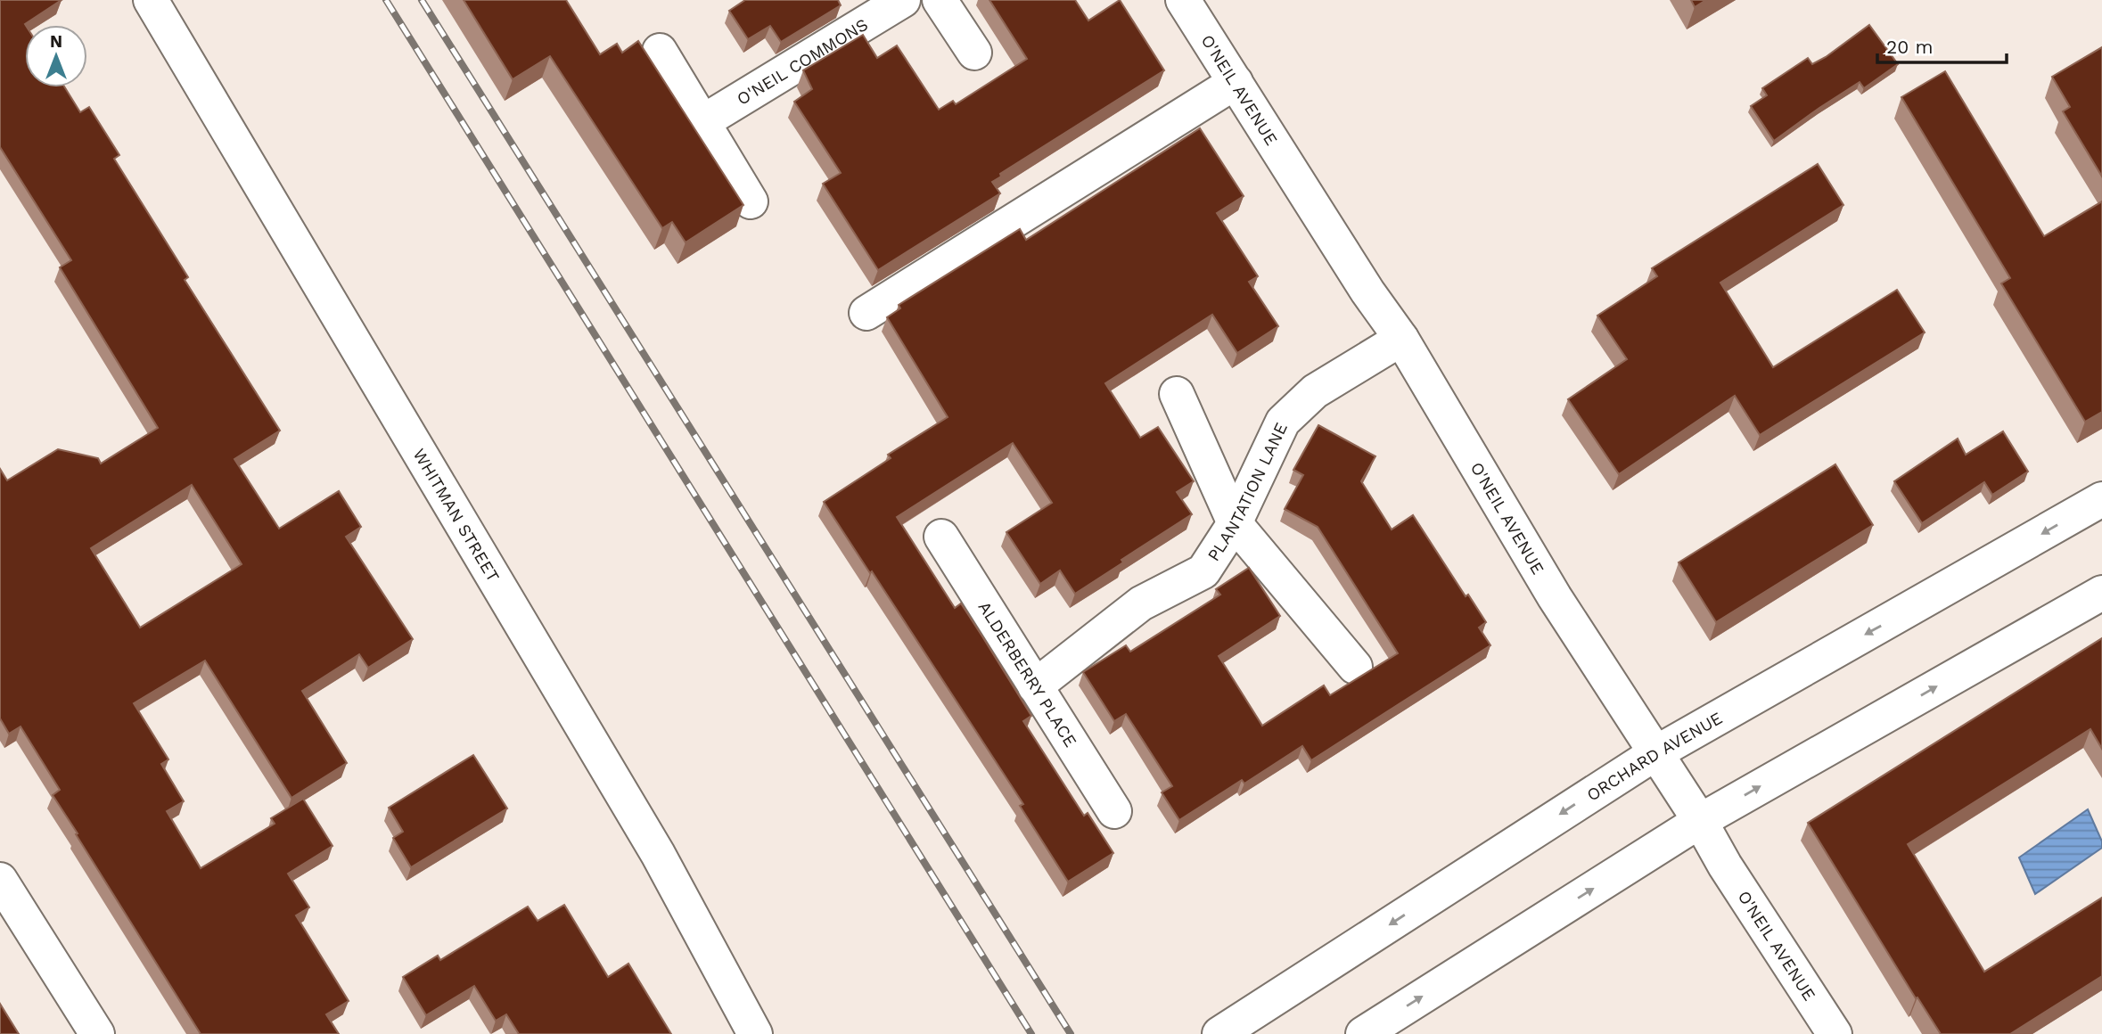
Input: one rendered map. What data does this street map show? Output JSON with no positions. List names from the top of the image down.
{
  "streets": {
    "street": [
      "O'NEIL COMMONS",
      "O'NEIL AVENUE",
      "PLANTATION LANE",
      "WHITMAN STREET",
      "ALDERBERRY PLACE",
      "ORCHARD AVENUE"
    ]
  },
  "crossings": [
    ["O'NEIL AVENUE", "PLANTATION LANE"],
    ["O'NEIL AVENUE", "ORCHARD AVENUE"],
    ["PLANTATION LANE", "ALDERBERRY PLACE"]
  ],
  "scale_bar": "20 m",
  "north": "top"
}
